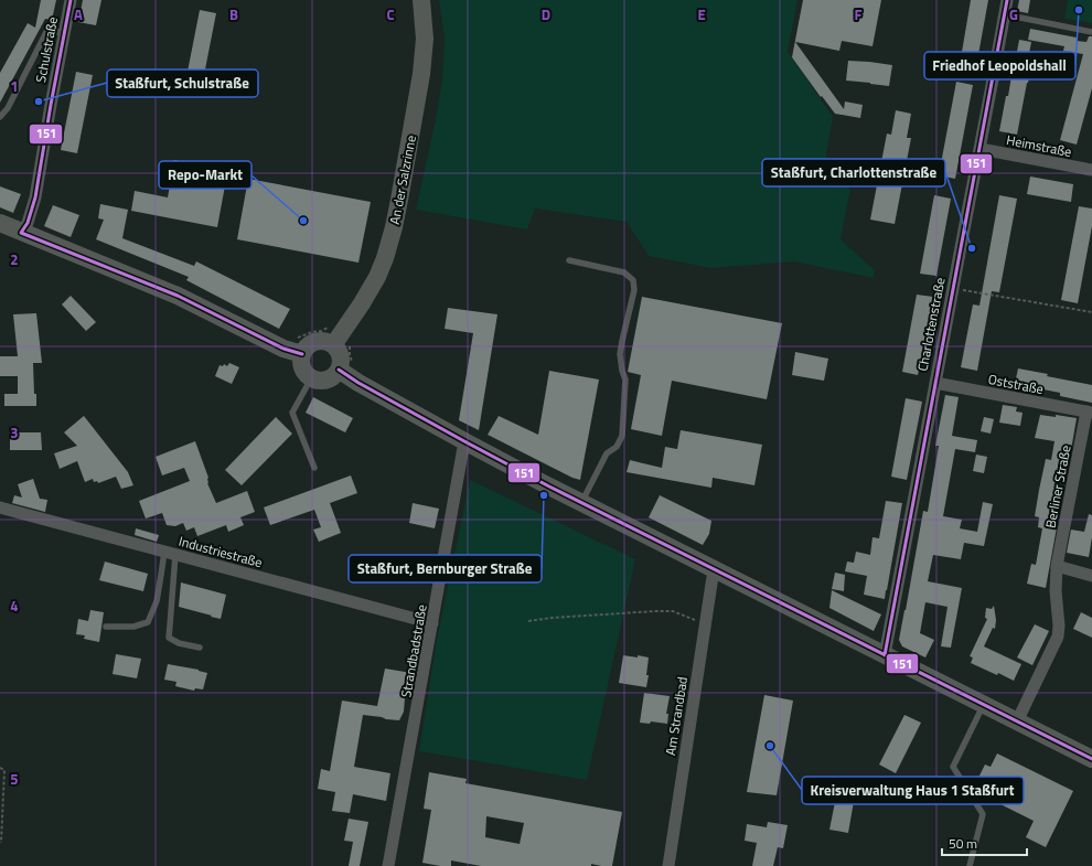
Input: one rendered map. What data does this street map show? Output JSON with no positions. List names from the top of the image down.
{
  "streets": {
    "main road": ["An der Salzrinne"],
    "street": [
      "Schulstraße",
      "Heimstraße",
      "Charlottenstraße",
      "Oststraße",
      "Berliner Straße",
      "Industriestraße",
      "Strandbadstraße",
      "Am Strandbad"
    ]
  },
  "crossings": [
    ["Heimstraße", "Charlottenstraße"],
    ["Charlottenstraße", "Oststraße"],
    ["Oststraße", "Berliner Straße"],
    ["Industriestraße", "Strandbadstraße"]
  ],
  "places": [
    "Friedhof Leopoldshall",
    "Staßfurt, Schulstraße",
    "Repo-Markt",
    "Staßfurt, Charlottenstraße",
    "Staßfurt, Bernburger Straße",
    "Kreisverwaltung Haus 1 Staßfurt"
  ],
  "lines": ["transit line 151"],
  "scale_bar": "50 m",
  "grid": {
    "columns": [
      "A",
      "B",
      "C",
      "D",
      "E",
      "F",
      "G"
    ],
    "rows": [
      "1",
      "2",
      "3",
      "4",
      "5"
    ]
  }
}
